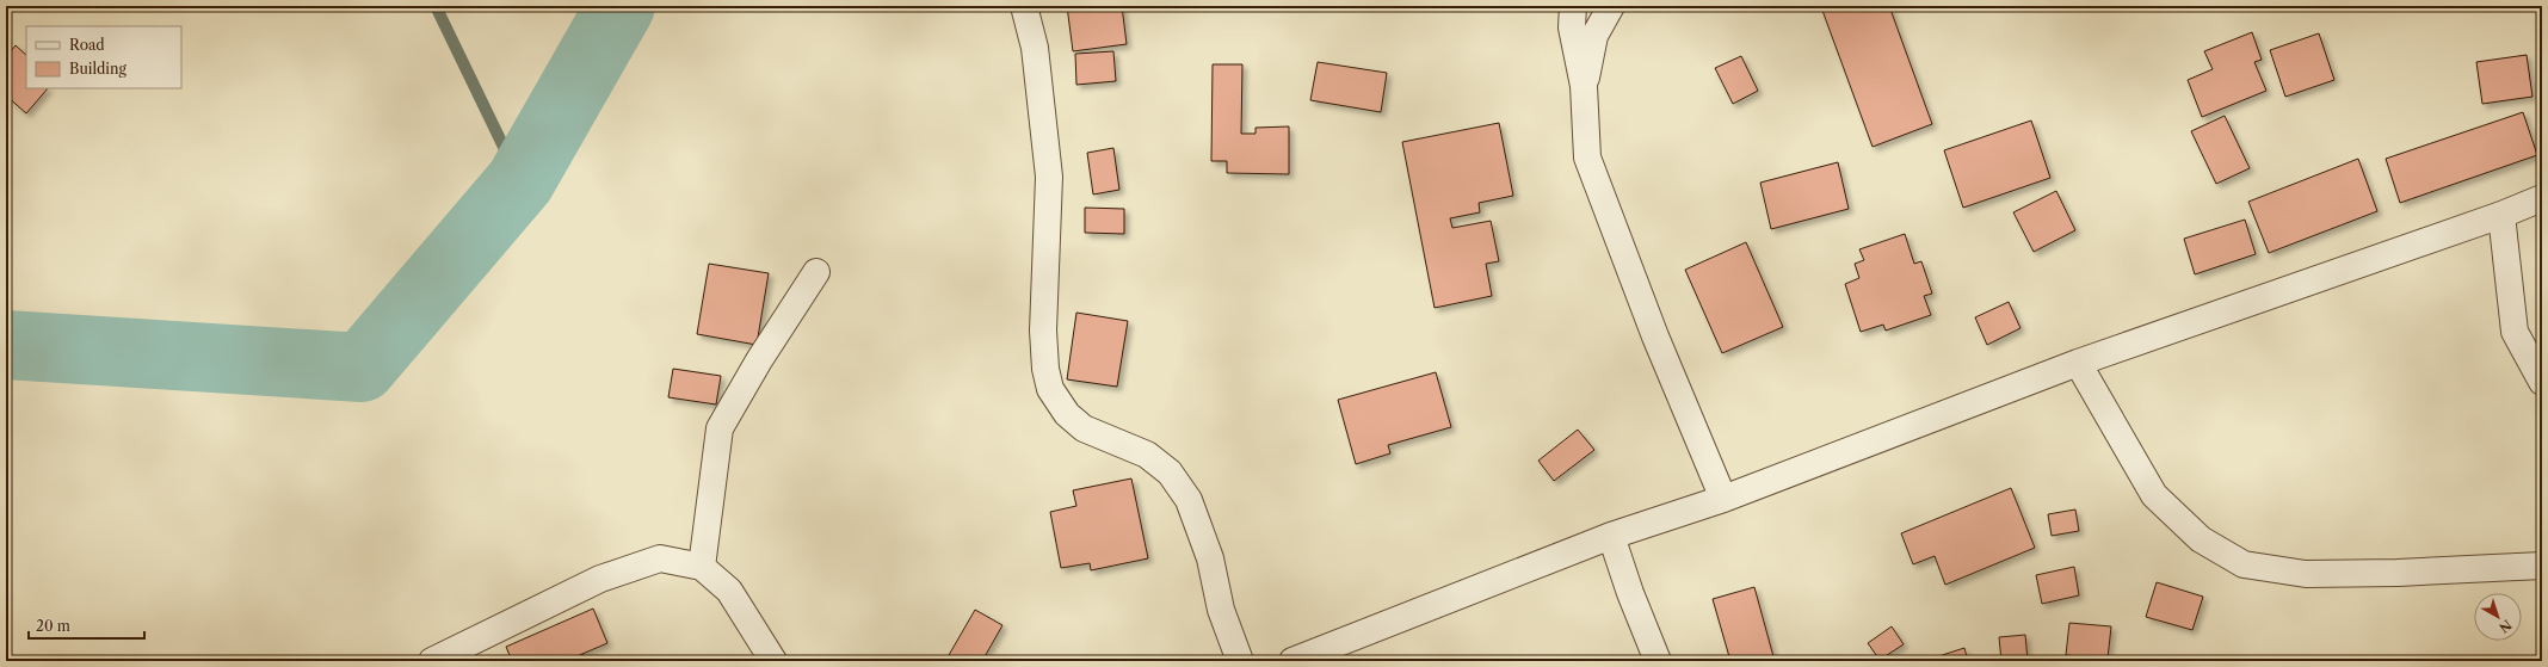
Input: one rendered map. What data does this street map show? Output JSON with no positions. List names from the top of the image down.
{
  "legend": ["Road", "Building"],
  "scale_bar": "20 m",
  "north": "bottom right"
}
